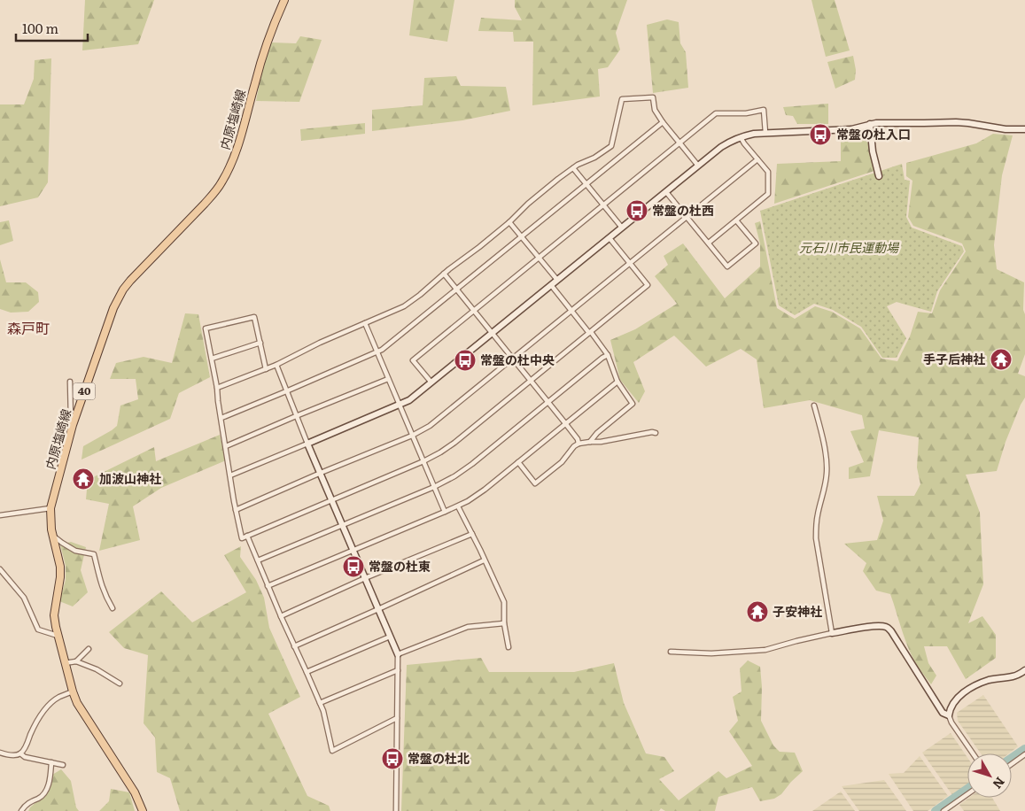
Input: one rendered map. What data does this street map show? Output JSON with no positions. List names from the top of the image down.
{
  "streets": {
    "main road": ["内原塩崎線", "40"]
  },
  "districts": ["森戸町"],
  "parks": ["元石川市民運動場"],
  "places": {
    "bus stop": [
      "常盤の杜入口",
      "常盤の杜西",
      "常盤の杜中央",
      "常盤の杜東",
      "常盤の杜北"
    ],
    "temple": ["手子后神社", "加波山神社", "子安神社"]
  },
  "scale_bar": "100 m",
  "north": "bottom right"
}
